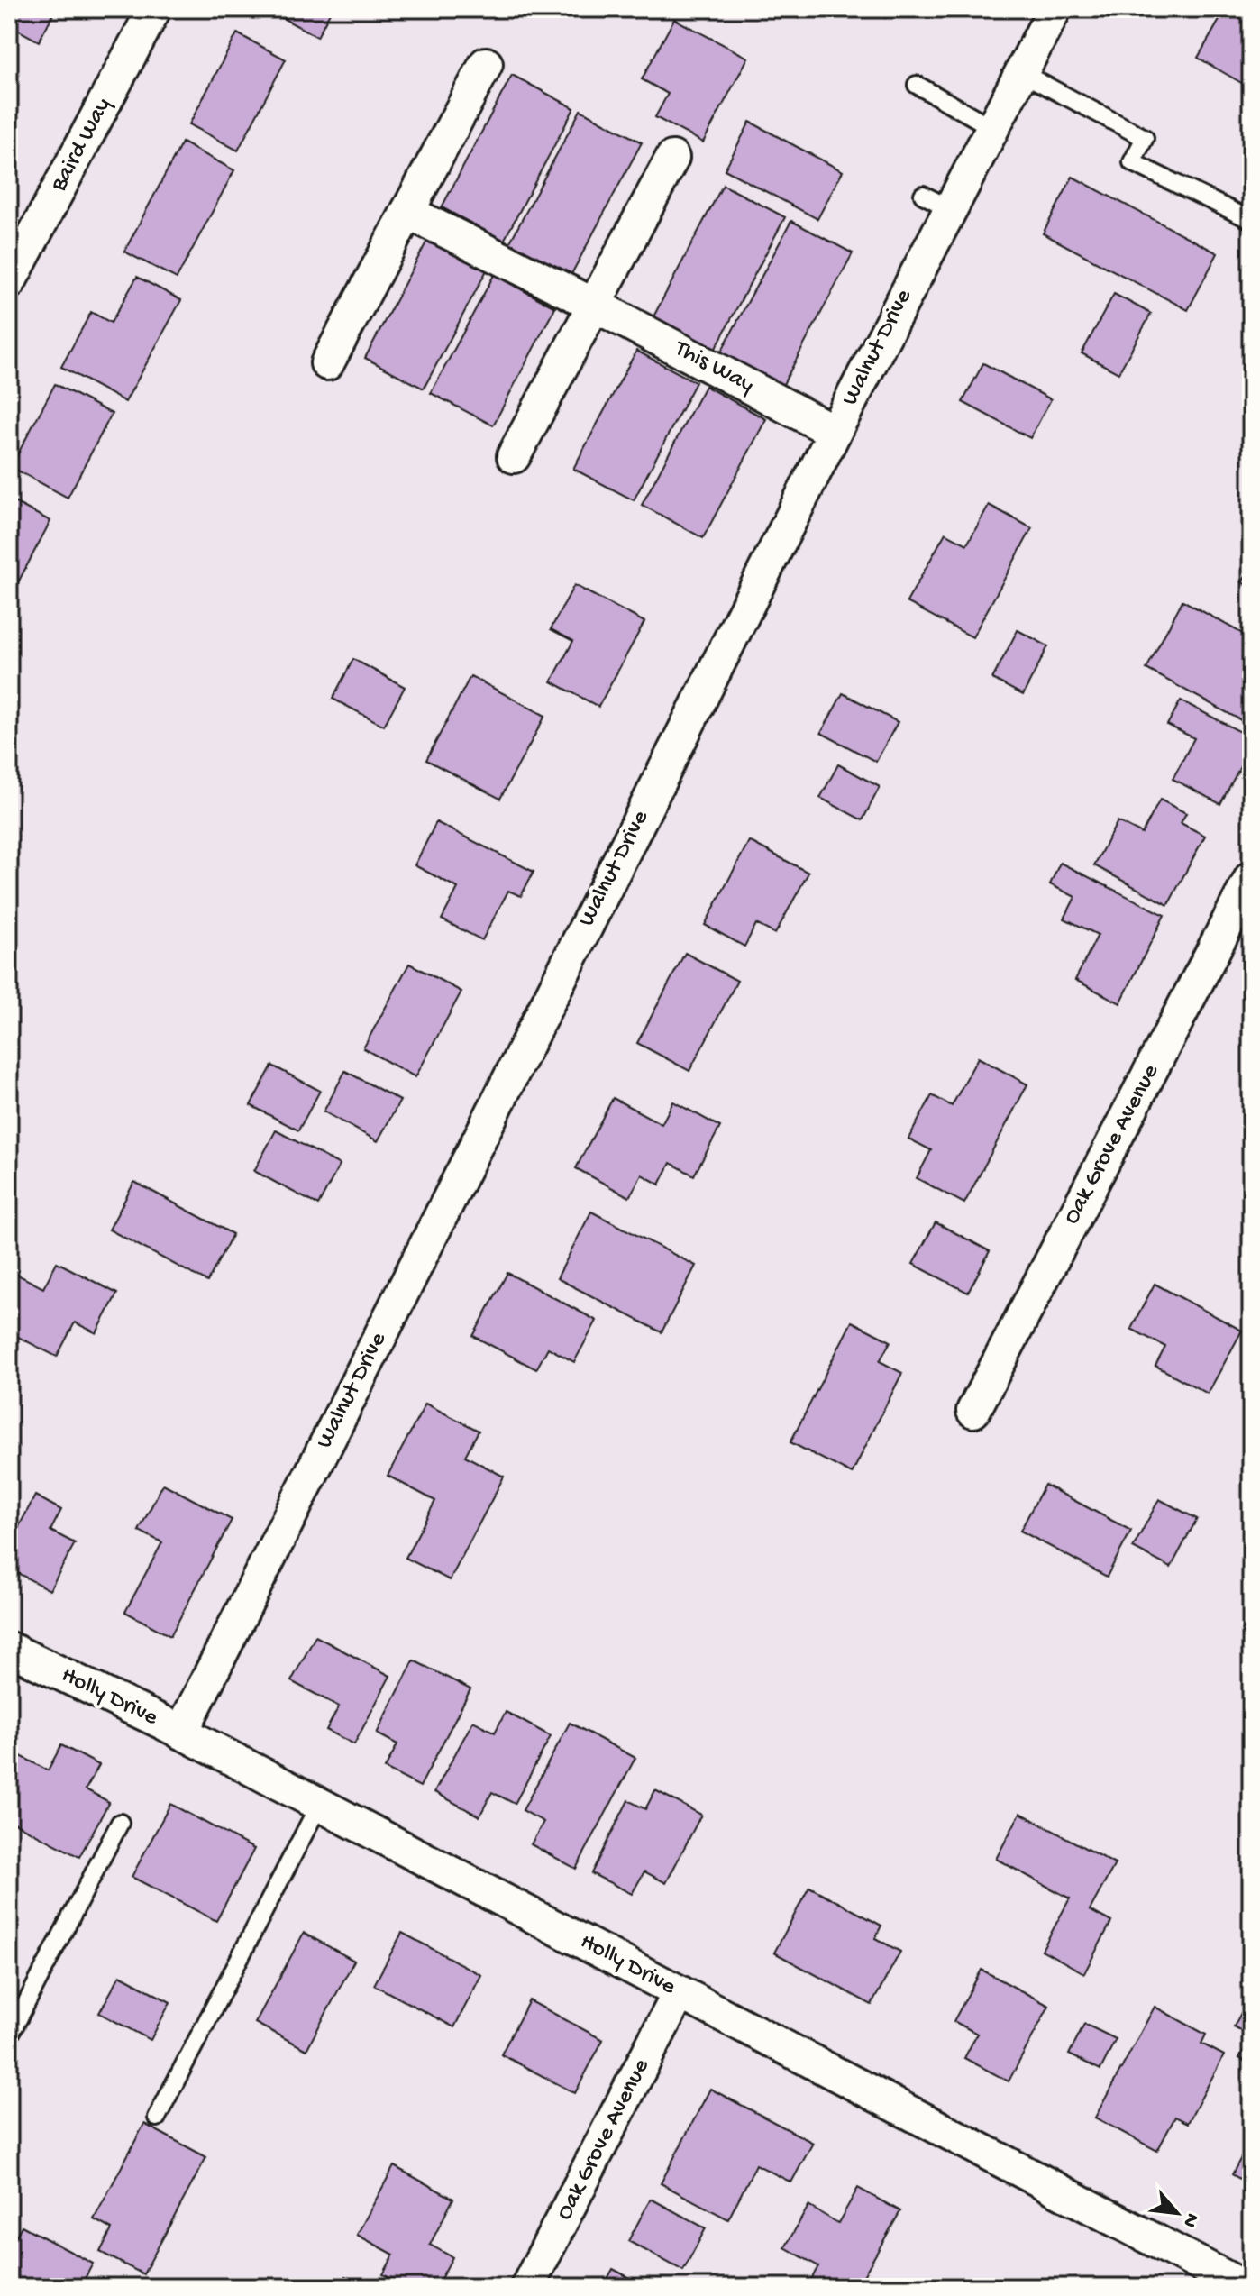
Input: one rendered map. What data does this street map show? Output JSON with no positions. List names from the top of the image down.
{
  "streets": {
    "street": [
      "Baird Way",
      "Walnut Drive",
      "This Way",
      "Oak Grove Avenue",
      "Holly Drive"
    ]
  },
  "crossings": [
    ["Walnut Drive", "This Way"],
    ["Walnut Drive", "Holly Drive"],
    ["Oak Grove Avenue", "Holly Drive"]
  ],
  "north": "bottom right"
}
